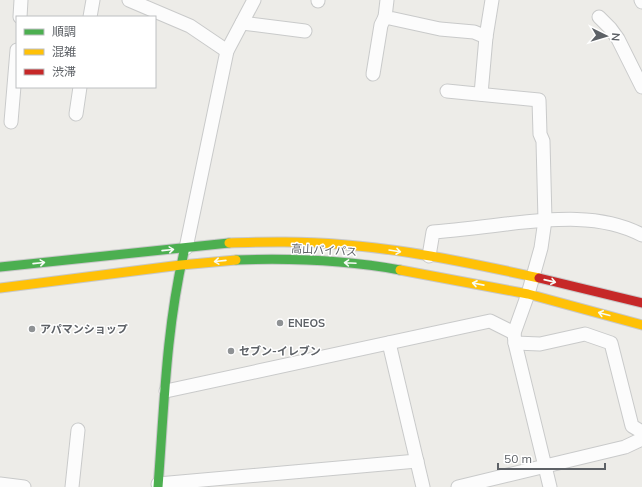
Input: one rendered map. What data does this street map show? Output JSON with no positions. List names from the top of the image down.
{
  "streets": {
    "main road": ["高山バイパス"]
  },
  "places": ["ENEOS", "アパマンショップ", "セブン-イレブン"],
  "legend": ["順調", "混雑", "渋滞"],
  "scale_bar": "50 m",
  "north": "right"
}
